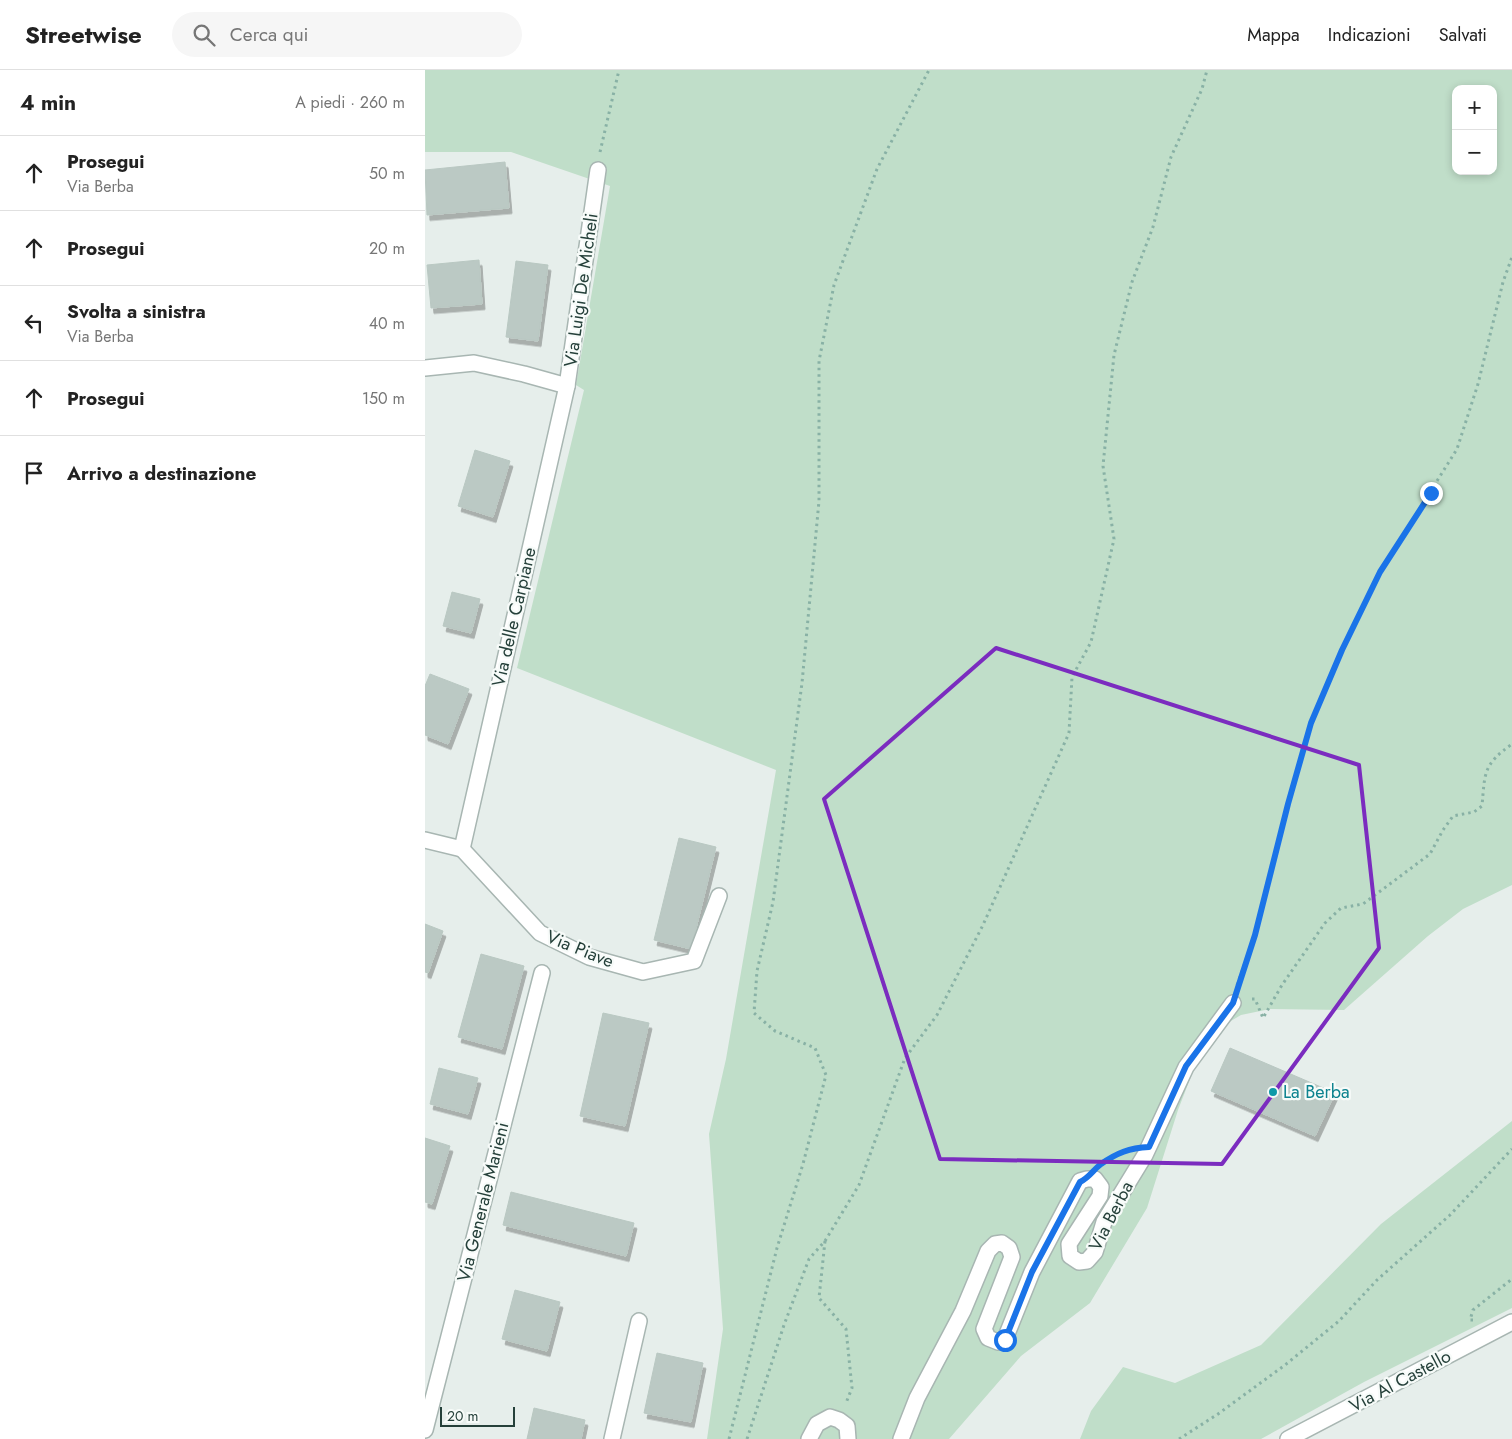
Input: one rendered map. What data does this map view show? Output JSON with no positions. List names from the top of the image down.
{
  "streets": {
    "street": [
      "Via Luigi De Micheli",
      "Via delle Carpiane",
      "Via Piave",
      "Via Generale Marieni",
      "Via Berba",
      "Via Al Castello"
    ]
  },
  "crossings": [
    ["Via Luigi De Micheli", "Via delle Carpiane"],
    ["Via delle Carpiane", "Via Piave"]
  ],
  "places": ["La Berba"],
  "scale_bar": "20 m",
  "page": {
    "header": "Streetwise",
    "search": "Cerca qui",
    "nav": ["Mappa", "Indicazioni", "Salvati"],
    "heading": ["4 min", "A piedi · 260 m"],
    "map_buttons": ["+", "−"],
    "list": [
      ["Prosegui", "Via Berba", "50 m"],
      ["Prosegui", "20 m"],
      ["Svolta a sinistra", "Via Berba", "40 m"],
      ["Prosegui", "150 m"],
      "Arrivo a destinazione"
    ],
    "scale": "20 m"
  }
}
